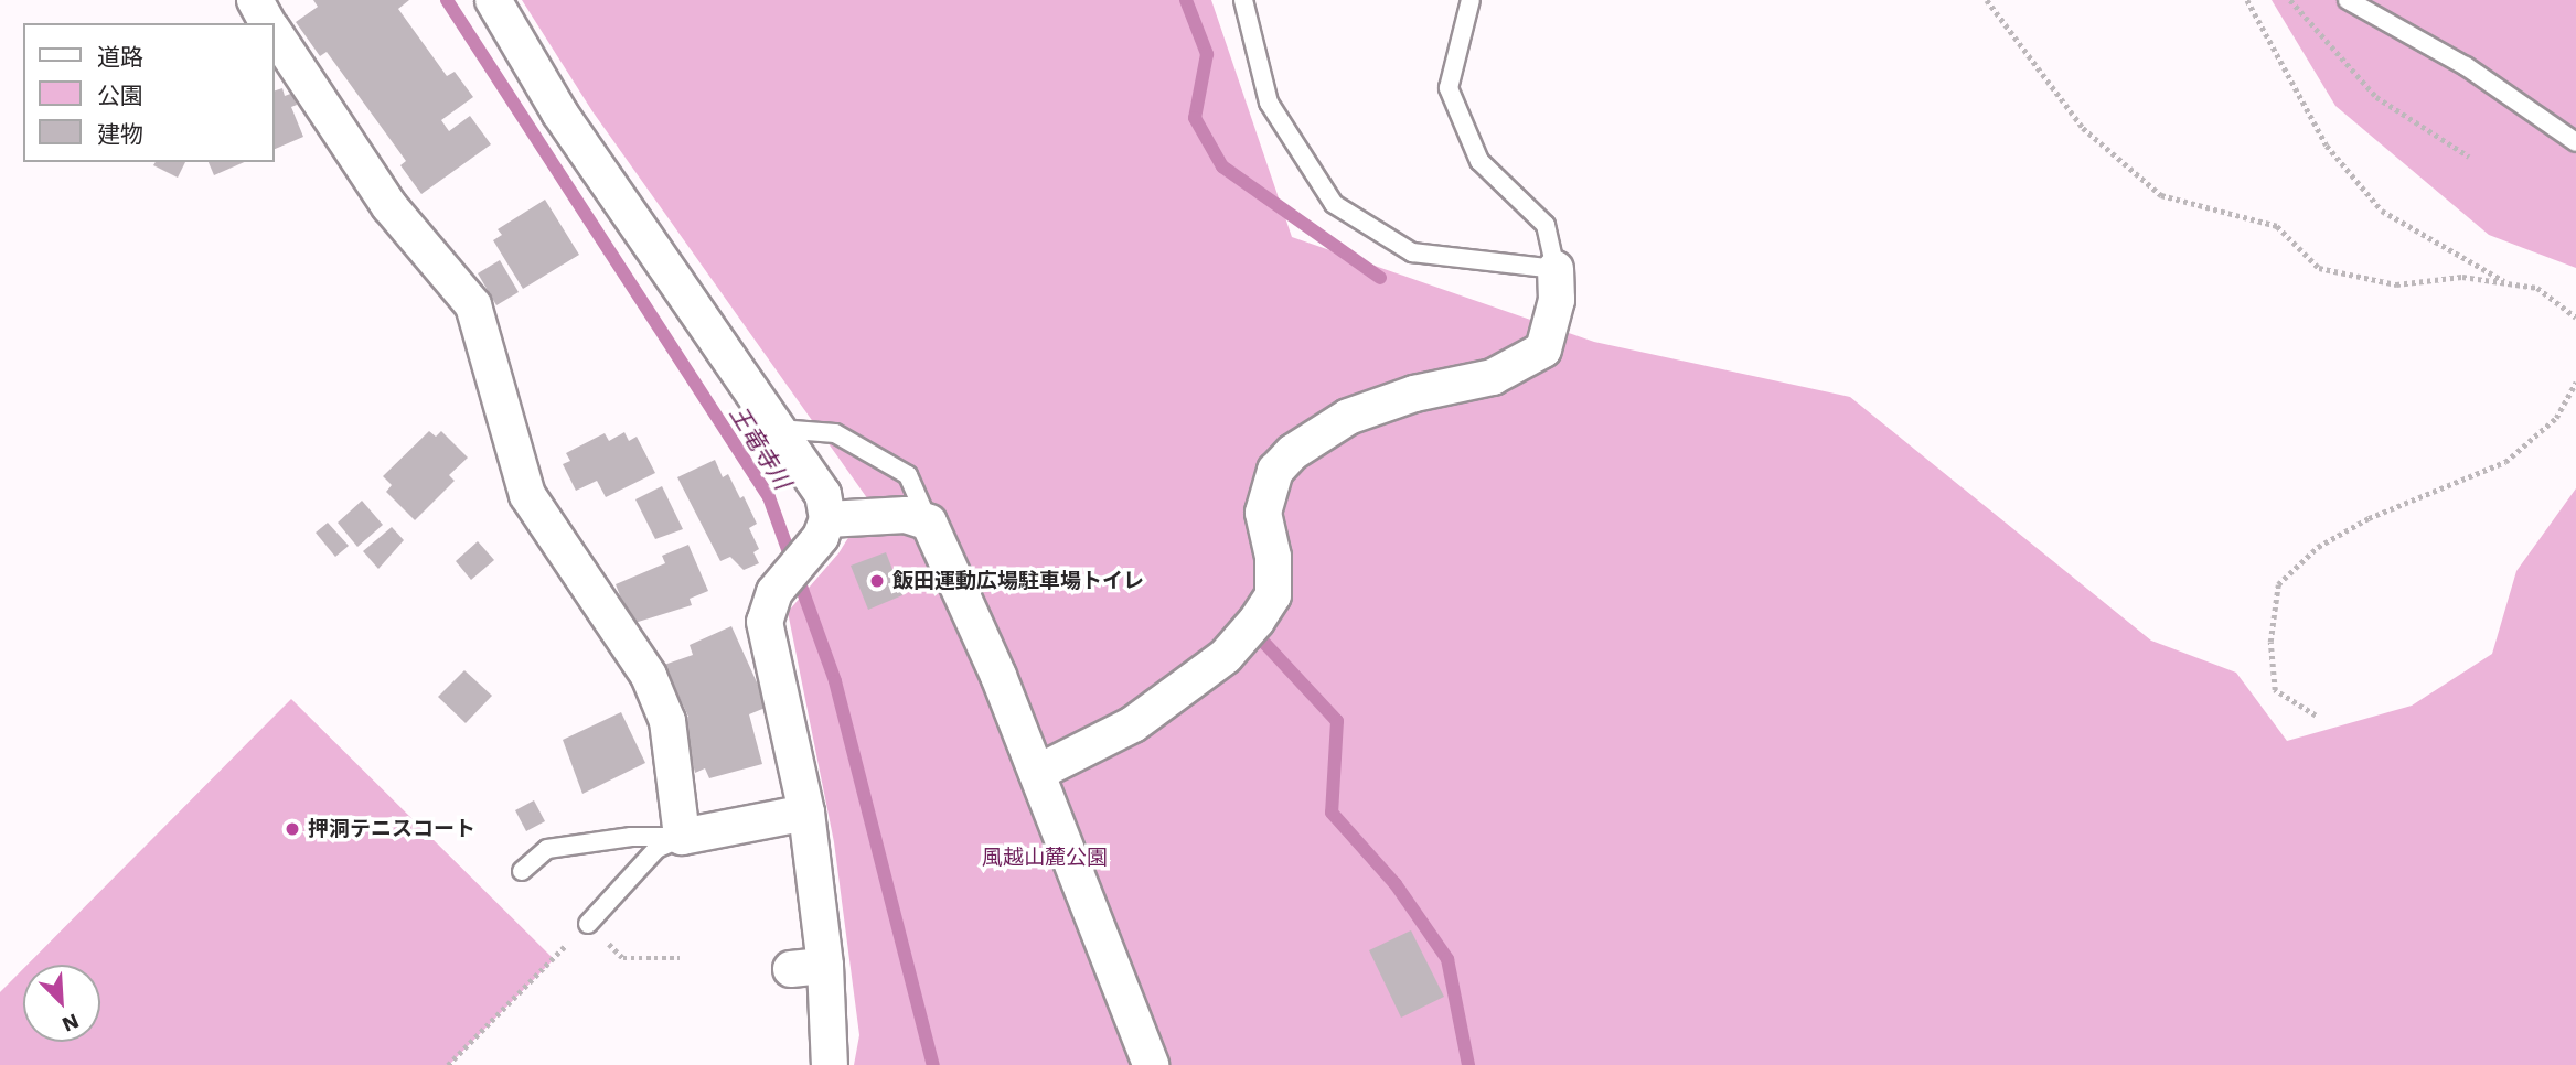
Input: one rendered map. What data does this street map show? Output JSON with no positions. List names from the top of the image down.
{
  "water": ["王竜寺川"],
  "parks": ["風越山麓公園"],
  "places": ["飯田運動広場駐車場トイレ", "押洞テニスコート"],
  "legend": ["道路", "公園", "建物"],
  "north": "bottom right"
}
